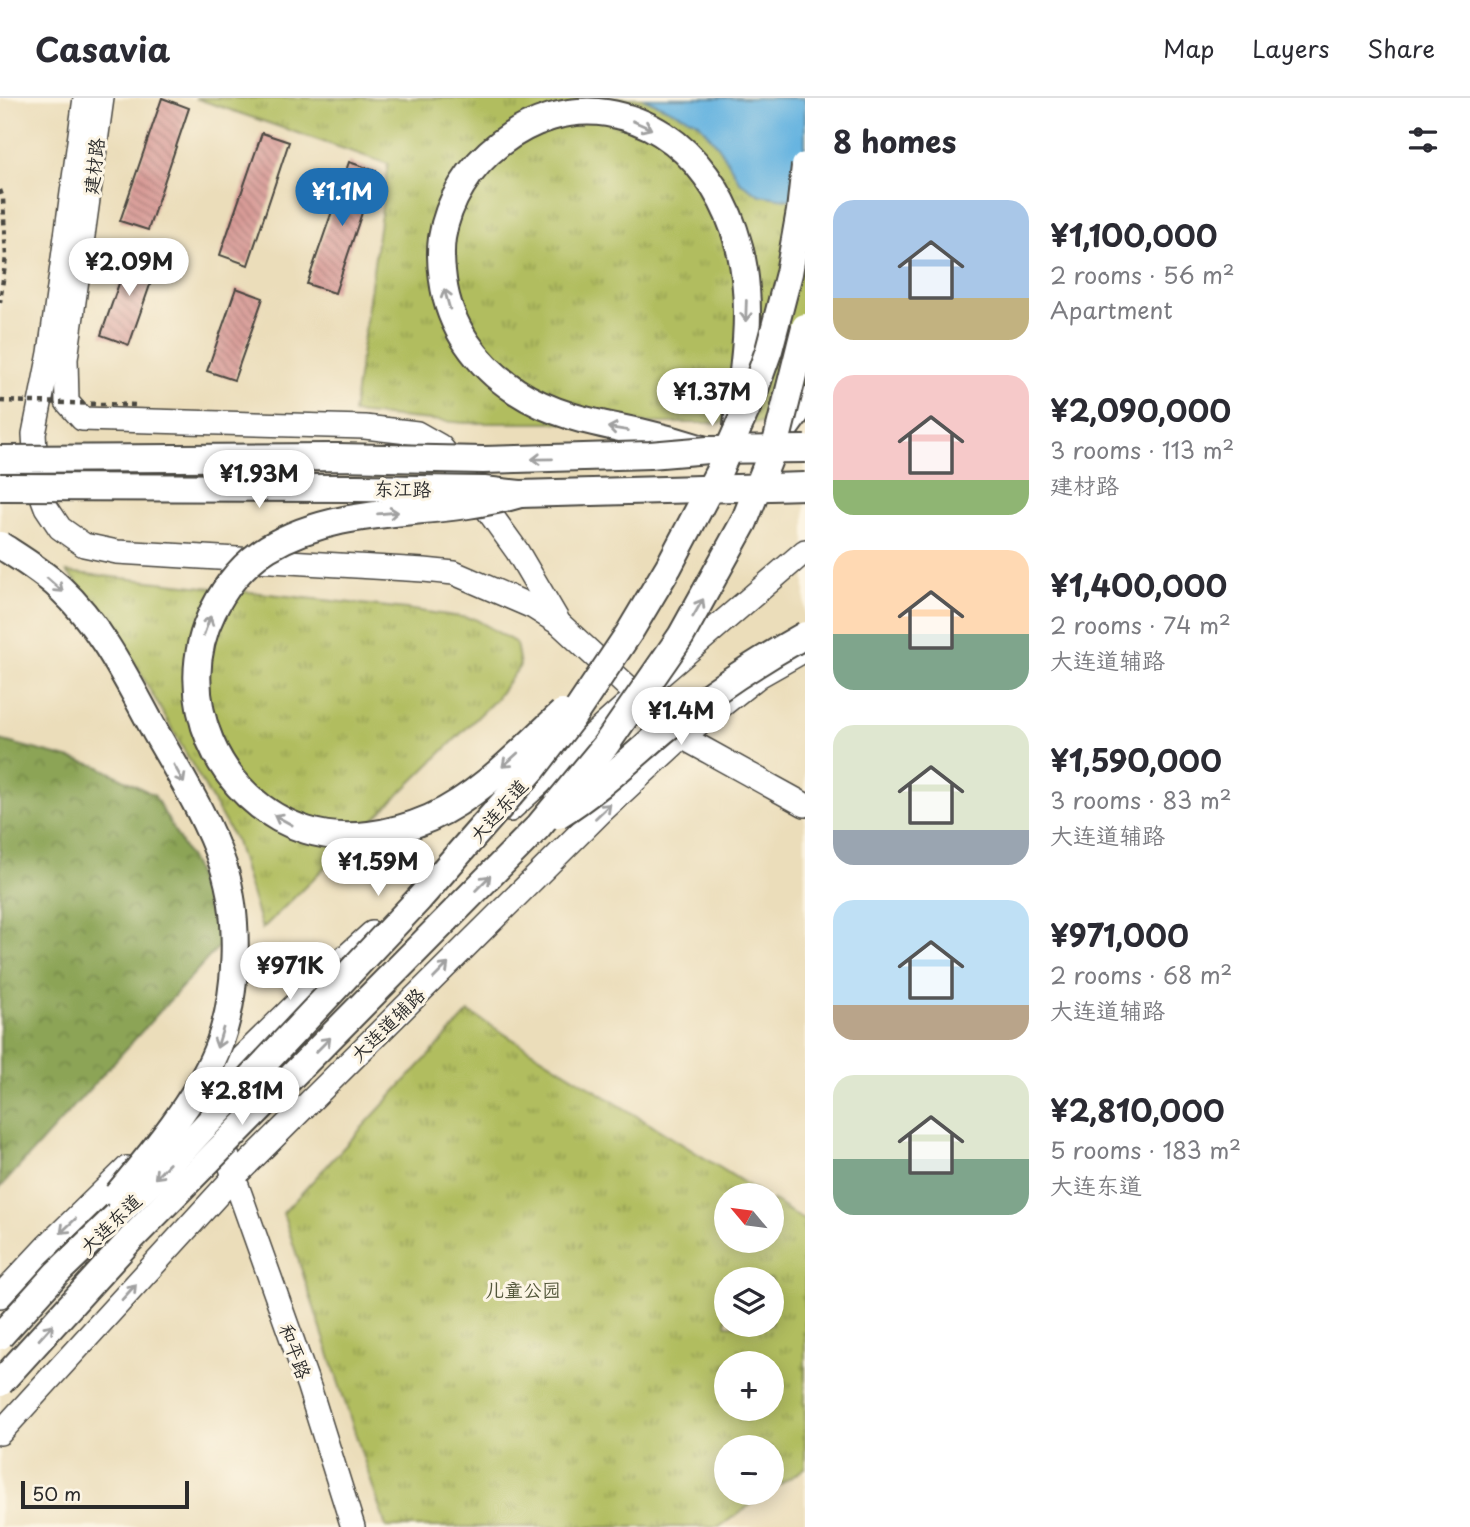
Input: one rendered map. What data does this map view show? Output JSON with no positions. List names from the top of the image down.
{
  "streets": {
    "main road": ["东江路", "大连东道"],
    "street": ["建材路", "大连道辅路", "和平路"]
  },
  "crossings": [
    ["大连道辅路", "和平路"]
  ],
  "parks": ["儿童公园"],
  "scale_bar": "50 m",
  "north": "top left",
  "page": {
    "header": "Casavia",
    "nav": ["Map", "Layers", "Share"],
    "heading": "8 homes",
    "price": [
      "¥1.1M",
      "¥2.09M",
      "¥1.37M",
      "¥1.93M",
      "¥1.4M",
      "¥1.59M",
      "¥971K",
      "¥2.81M"
    ],
    "list": [
      {
        "name": "¥1,100,000",
        "note": "2 rooms · 56 m² · Apartment"
      },
      {
        "name": "¥2,090,000",
        "note": "3 rooms · 113 m² · 建材路"
      },
      {
        "name": "¥1,400,000",
        "note": "2 rooms · 74 m² · 大连道辅路"
      },
      {
        "name": "¥1,590,000",
        "note": "3 rooms · 83 m² · 大连道辅路"
      },
      {
        "name": "¥971,000",
        "note": "2 rooms · 68 m² · 大连道辅路"
      },
      {
        "name": "¥2,810,000",
        "note": "5 rooms · 183 m² · 大连东道"
      }
    ],
    "map_buttons": ["+", "−"],
    "scale": "50 m"
  }
}
